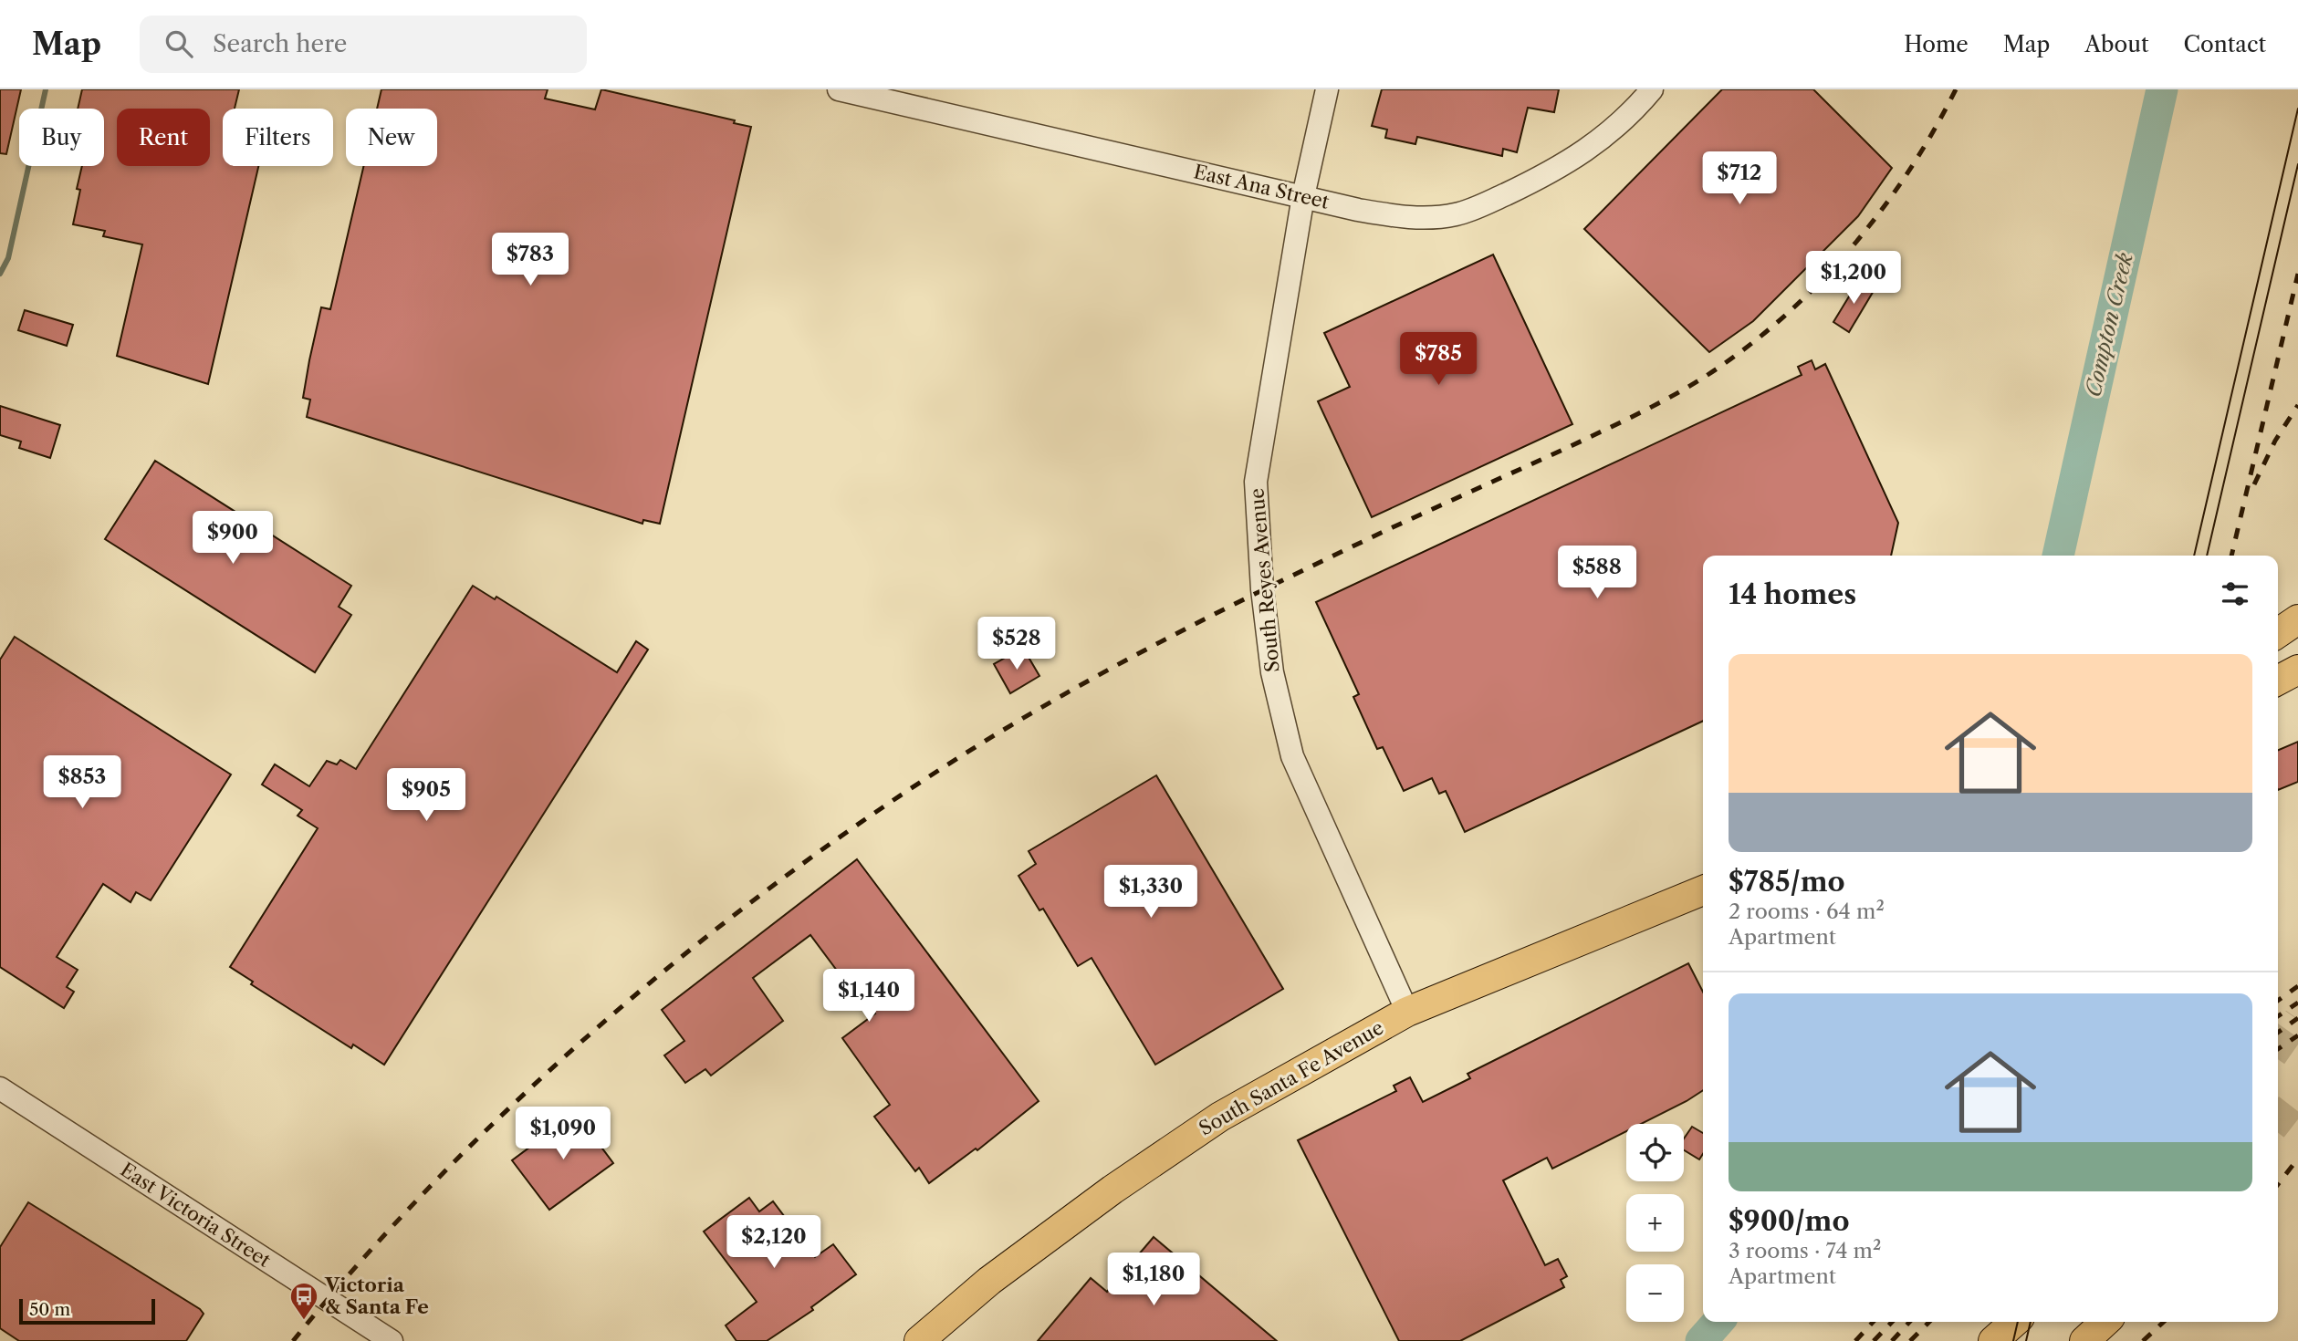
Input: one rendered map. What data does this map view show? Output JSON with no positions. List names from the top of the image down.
{
  "streets": {
    "main road": ["South Santa Fe Avenue"],
    "street": ["East Ana Street", "South Reyes Avenue", "East Victoria Street"]
  },
  "crossings": [
    ["East Ana Street", "South Reyes Avenue"],
    ["South Reyes Avenue", "South Santa Fe Avenue"]
  ],
  "water": ["Compton Creek"],
  "places": {
    "bus stop": ["Victoria & Santa Fe"]
  },
  "scale_bar": "50 m",
  "page": {
    "header": "Map",
    "search": "Search here",
    "nav": [
      "Home",
      "Map",
      "About",
      "Contact"
    ],
    "chip": [
      "Buy",
      "Rent",
      "Filters",
      "New"
    ],
    "price": [
      "$712",
      "$783",
      "$1,200",
      "$785",
      "$900",
      "$588",
      "$528",
      "$853",
      "$905",
      "$1,330",
      "$1,140",
      "$1,090",
      "$2,120",
      "$1,180"
    ],
    "heading": "14 homes",
    "list": [
      {
        "name": "$785/mo",
        "note": "2 rooms · 64 m² · Apartment"
      },
      {
        "name": "$900/mo",
        "note": "3 rooms · 74 m² · Apartment"
      }
    ],
    "map_buttons": ["+", "−"],
    "scale": "50 m"
  }
}
